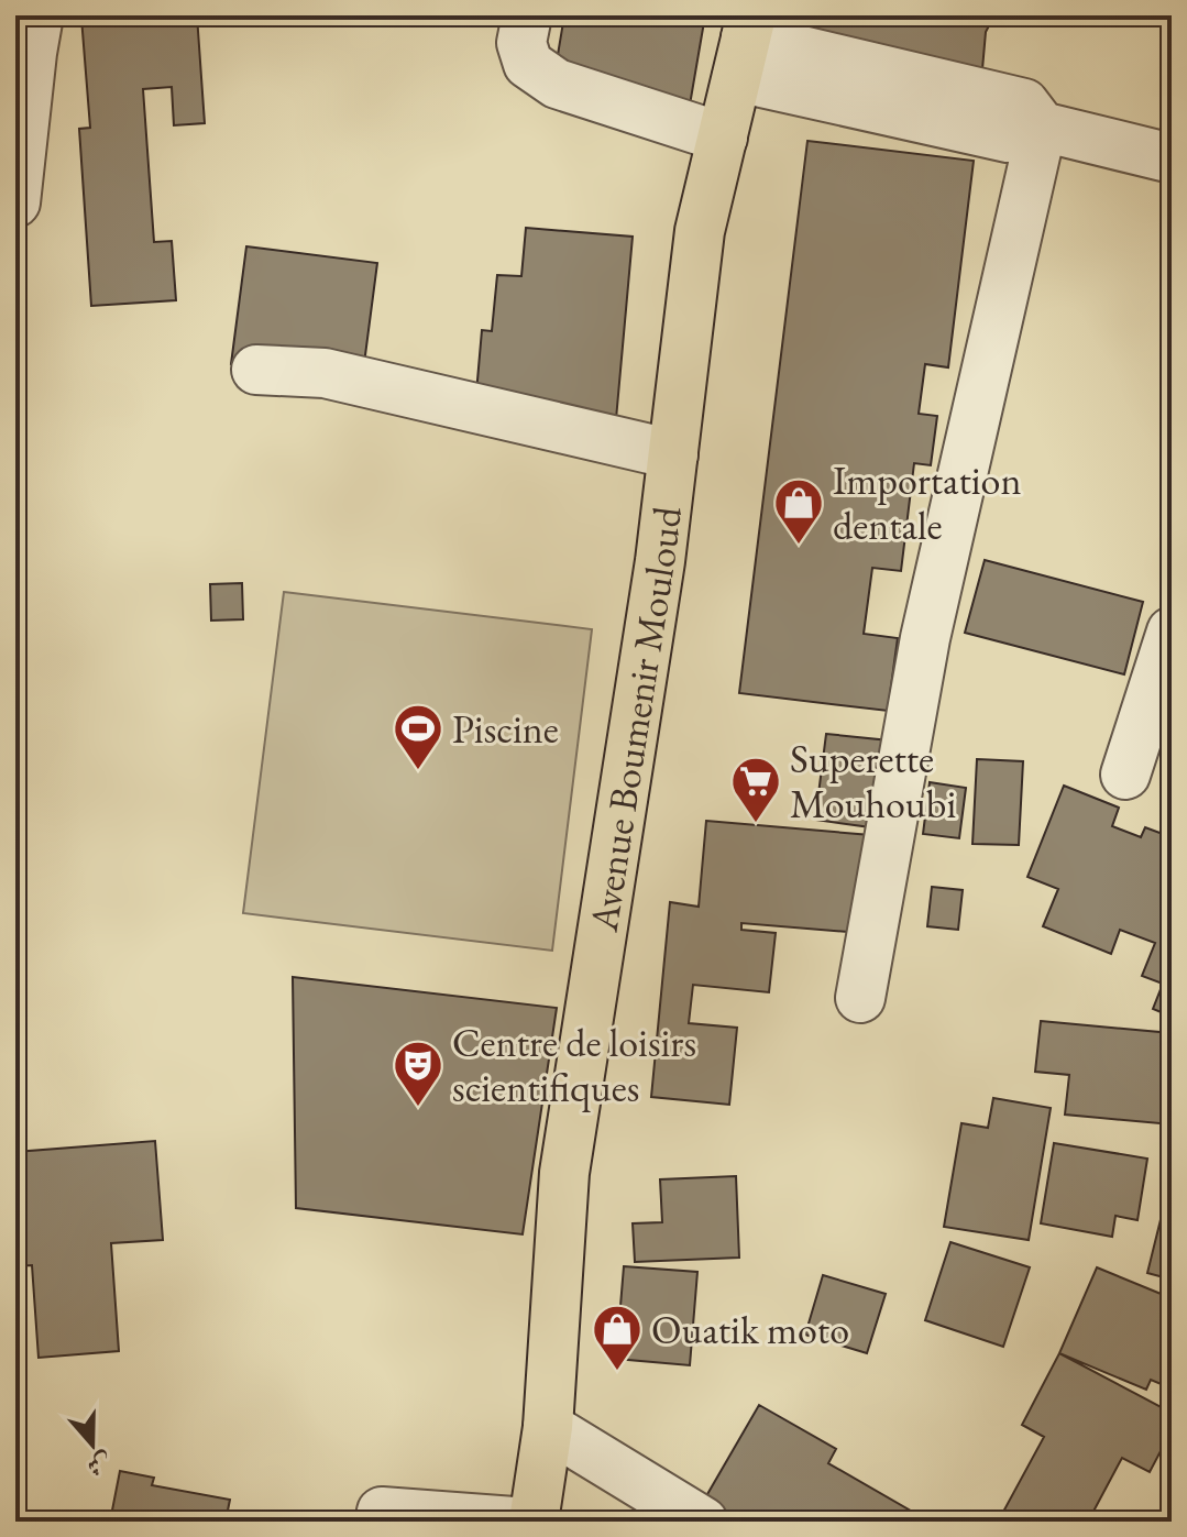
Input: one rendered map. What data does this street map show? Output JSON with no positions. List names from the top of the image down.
{
  "streets": {
    "main road": ["Avenue Boumenir Mouloud"]
  },
  "places": {
    "shop": ["Importation dentale", "Ouatik moto"],
    "sports": ["Piscine"],
    "supermarket": ["Superette Mouhoubi"],
    "theatre": ["Centre de loisirs scientifiques"]
  },
  "north": "bottom"
}
